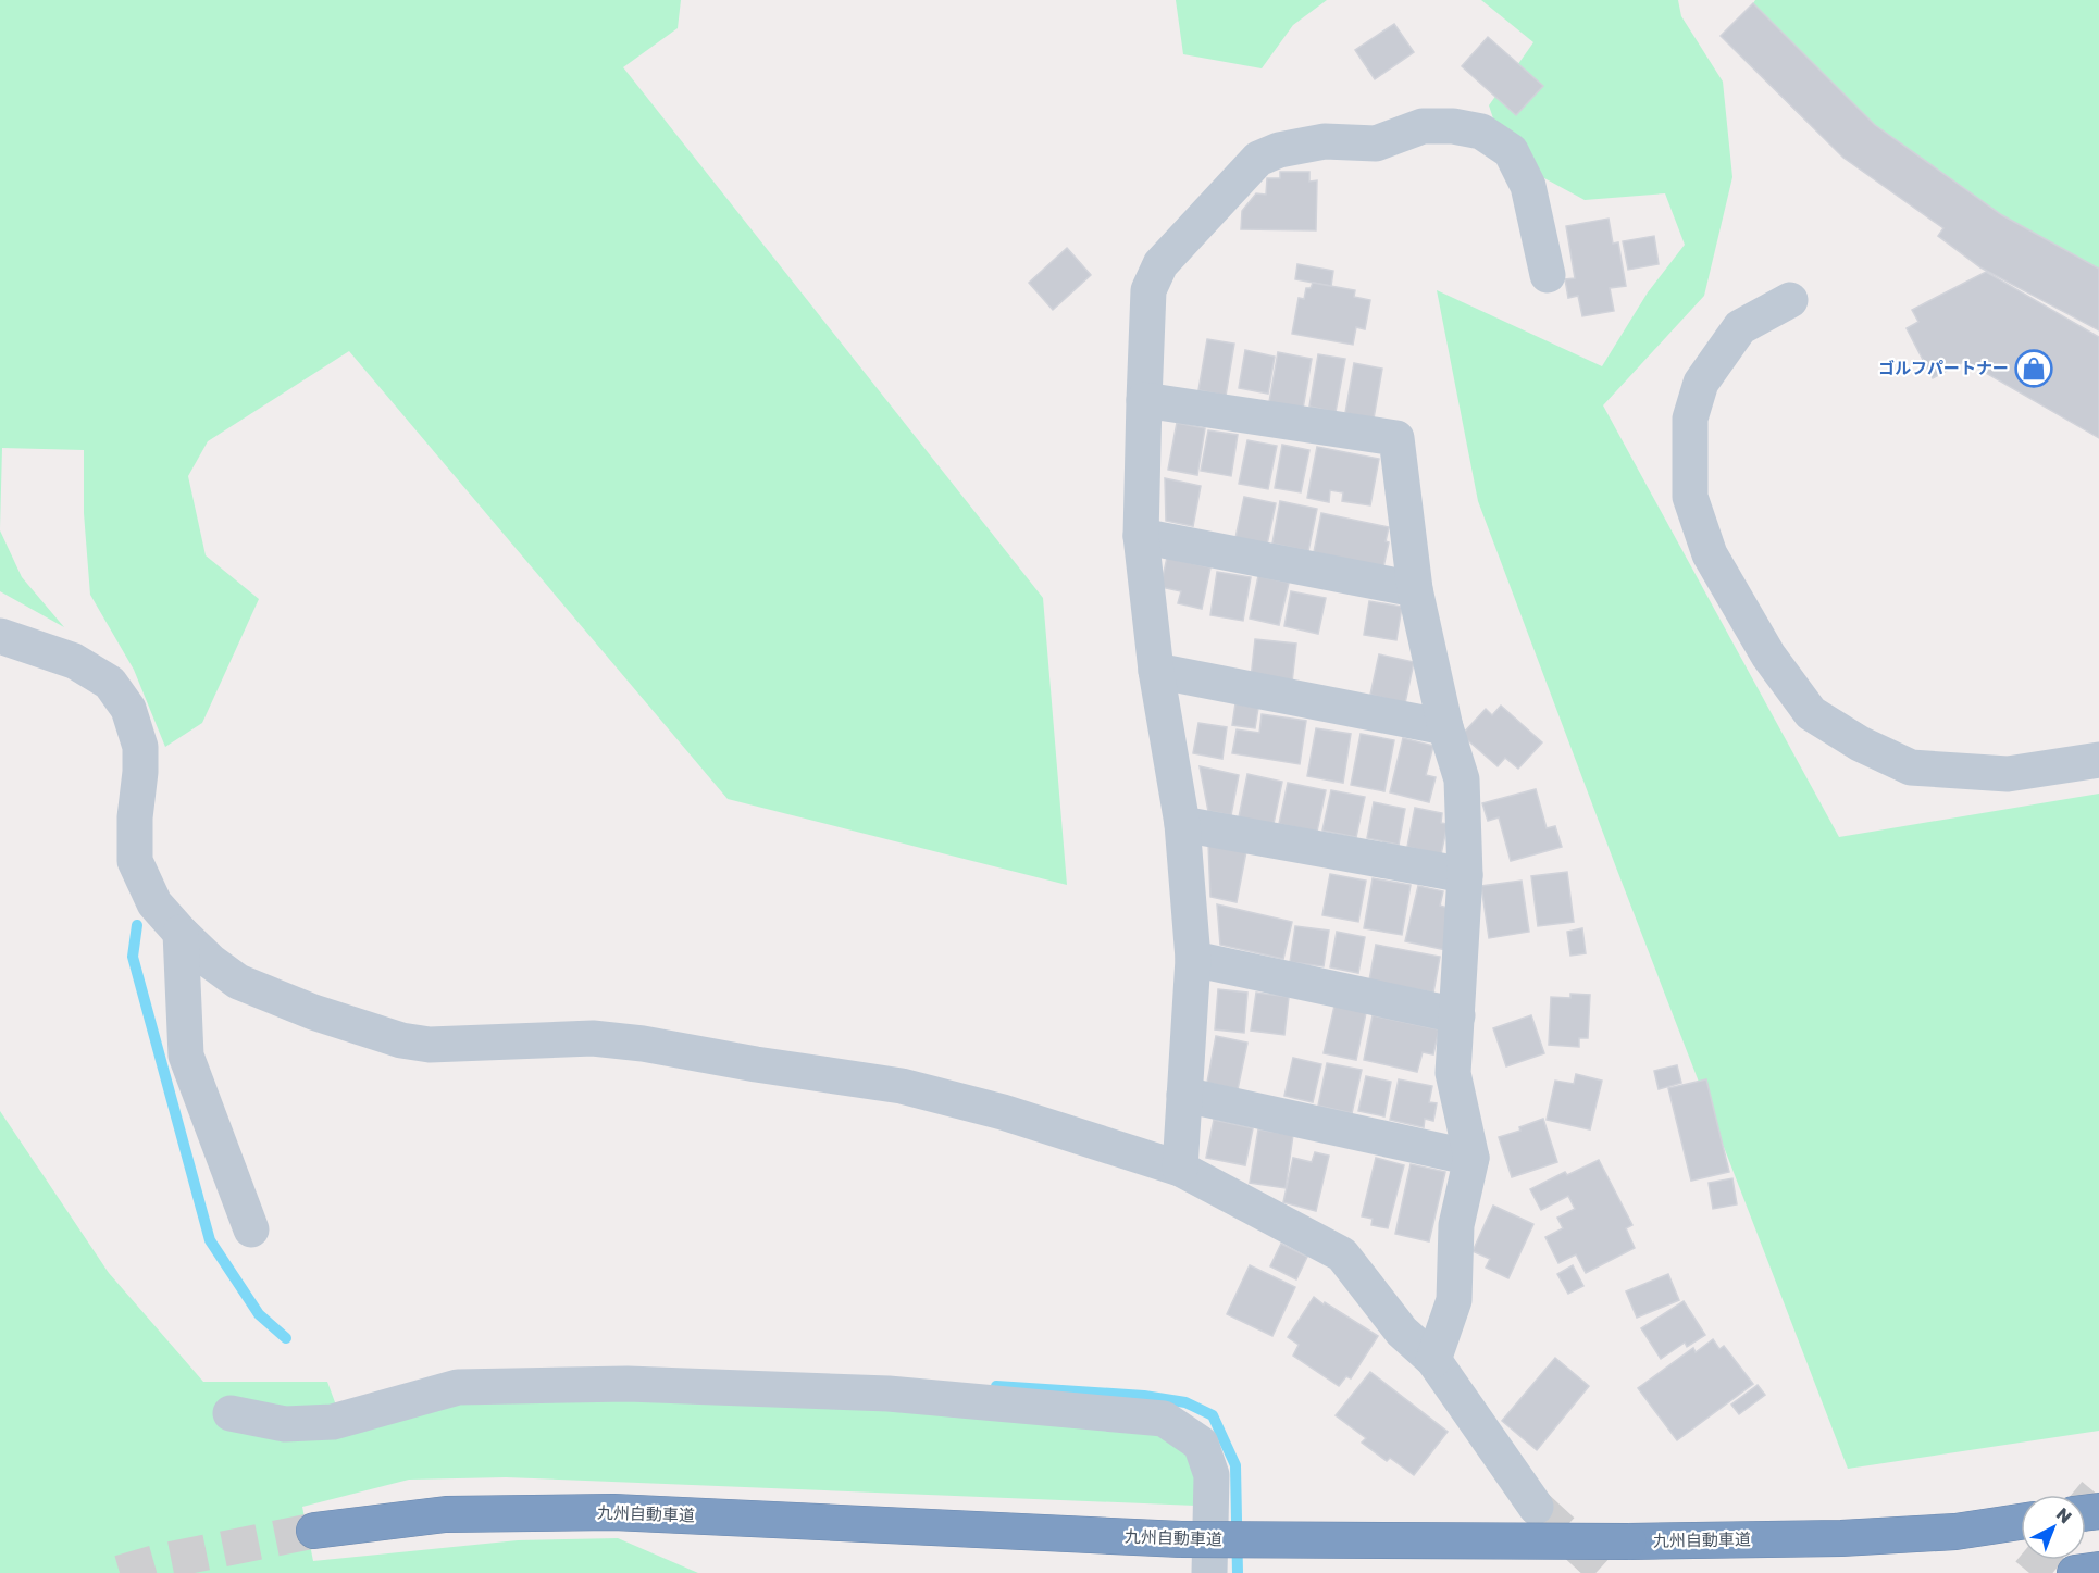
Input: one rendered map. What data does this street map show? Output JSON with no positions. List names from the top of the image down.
{
  "streets": {
    "highway": ["九州自動車道"]
  },
  "places": {
    "shop": ["ゴルフパートナー"]
  },
  "north": "top right"
}
